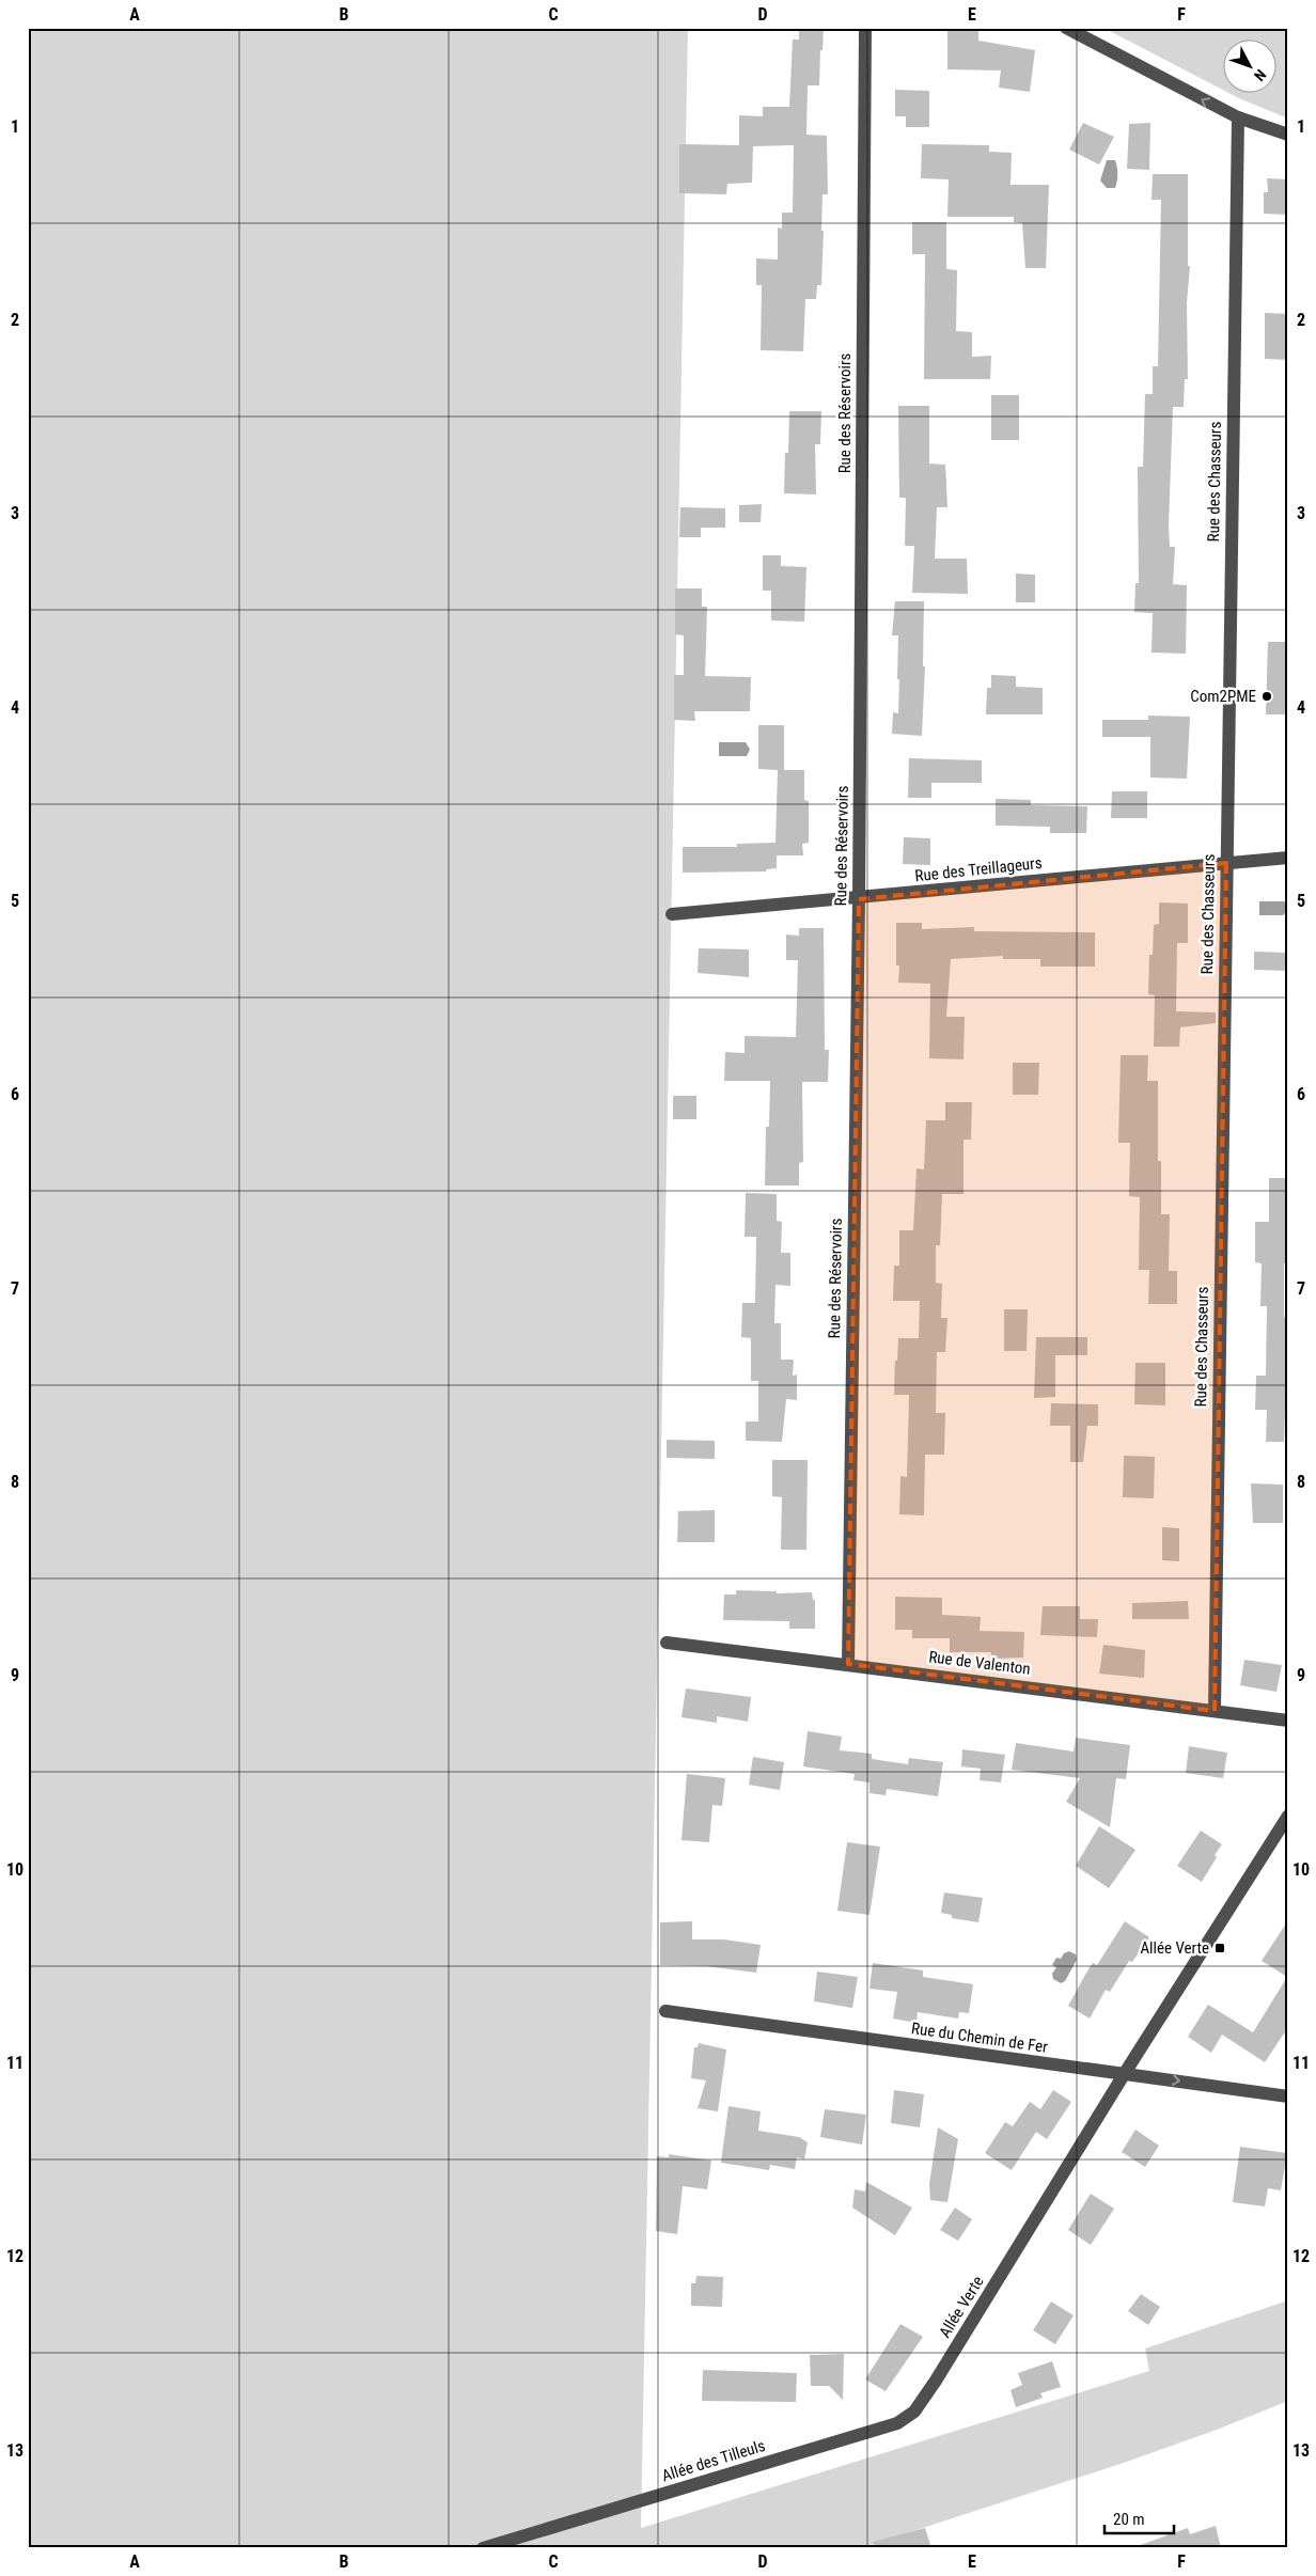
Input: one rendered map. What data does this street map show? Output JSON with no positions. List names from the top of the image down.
{
  "streets": {
    "street": [
      "Rue des Réservoirs",
      "Rue des Chasseurs",
      "Rue des Treillageurs",
      "Rue de Valenton",
      "Rue du Chemin de Fer",
      "Allée Verte",
      "Allée des Tilleuls"
    ]
  },
  "crossings": [
    ["Rue des Réservoirs", "Rue des Treillageurs"],
    ["Rue des Réservoirs", "Rue de Valenton"],
    ["Rue des Chasseurs", "Rue des Treillageurs"],
    ["Rue des Chasseurs", "Rue de Valenton"],
    ["Rue du Chemin de Fer", "Allée Verte"],
    ["Allée Verte", "Allée des Tilleuls"]
  ],
  "places": {
    "other": ["Com2PME"],
    "transit": ["Allée Verte"]
  },
  "scale_bar": "20 m",
  "north": "bottom right",
  "grid": {
    "columns": [
      "A",
      "B",
      "C",
      "D",
      "E",
      "F"
    ],
    "rows": [
      "1",
      "2",
      "3",
      "4",
      "5",
      "6",
      "7",
      "8",
      "9",
      "10",
      "11",
      "12",
      "13"
    ]
  }
}
